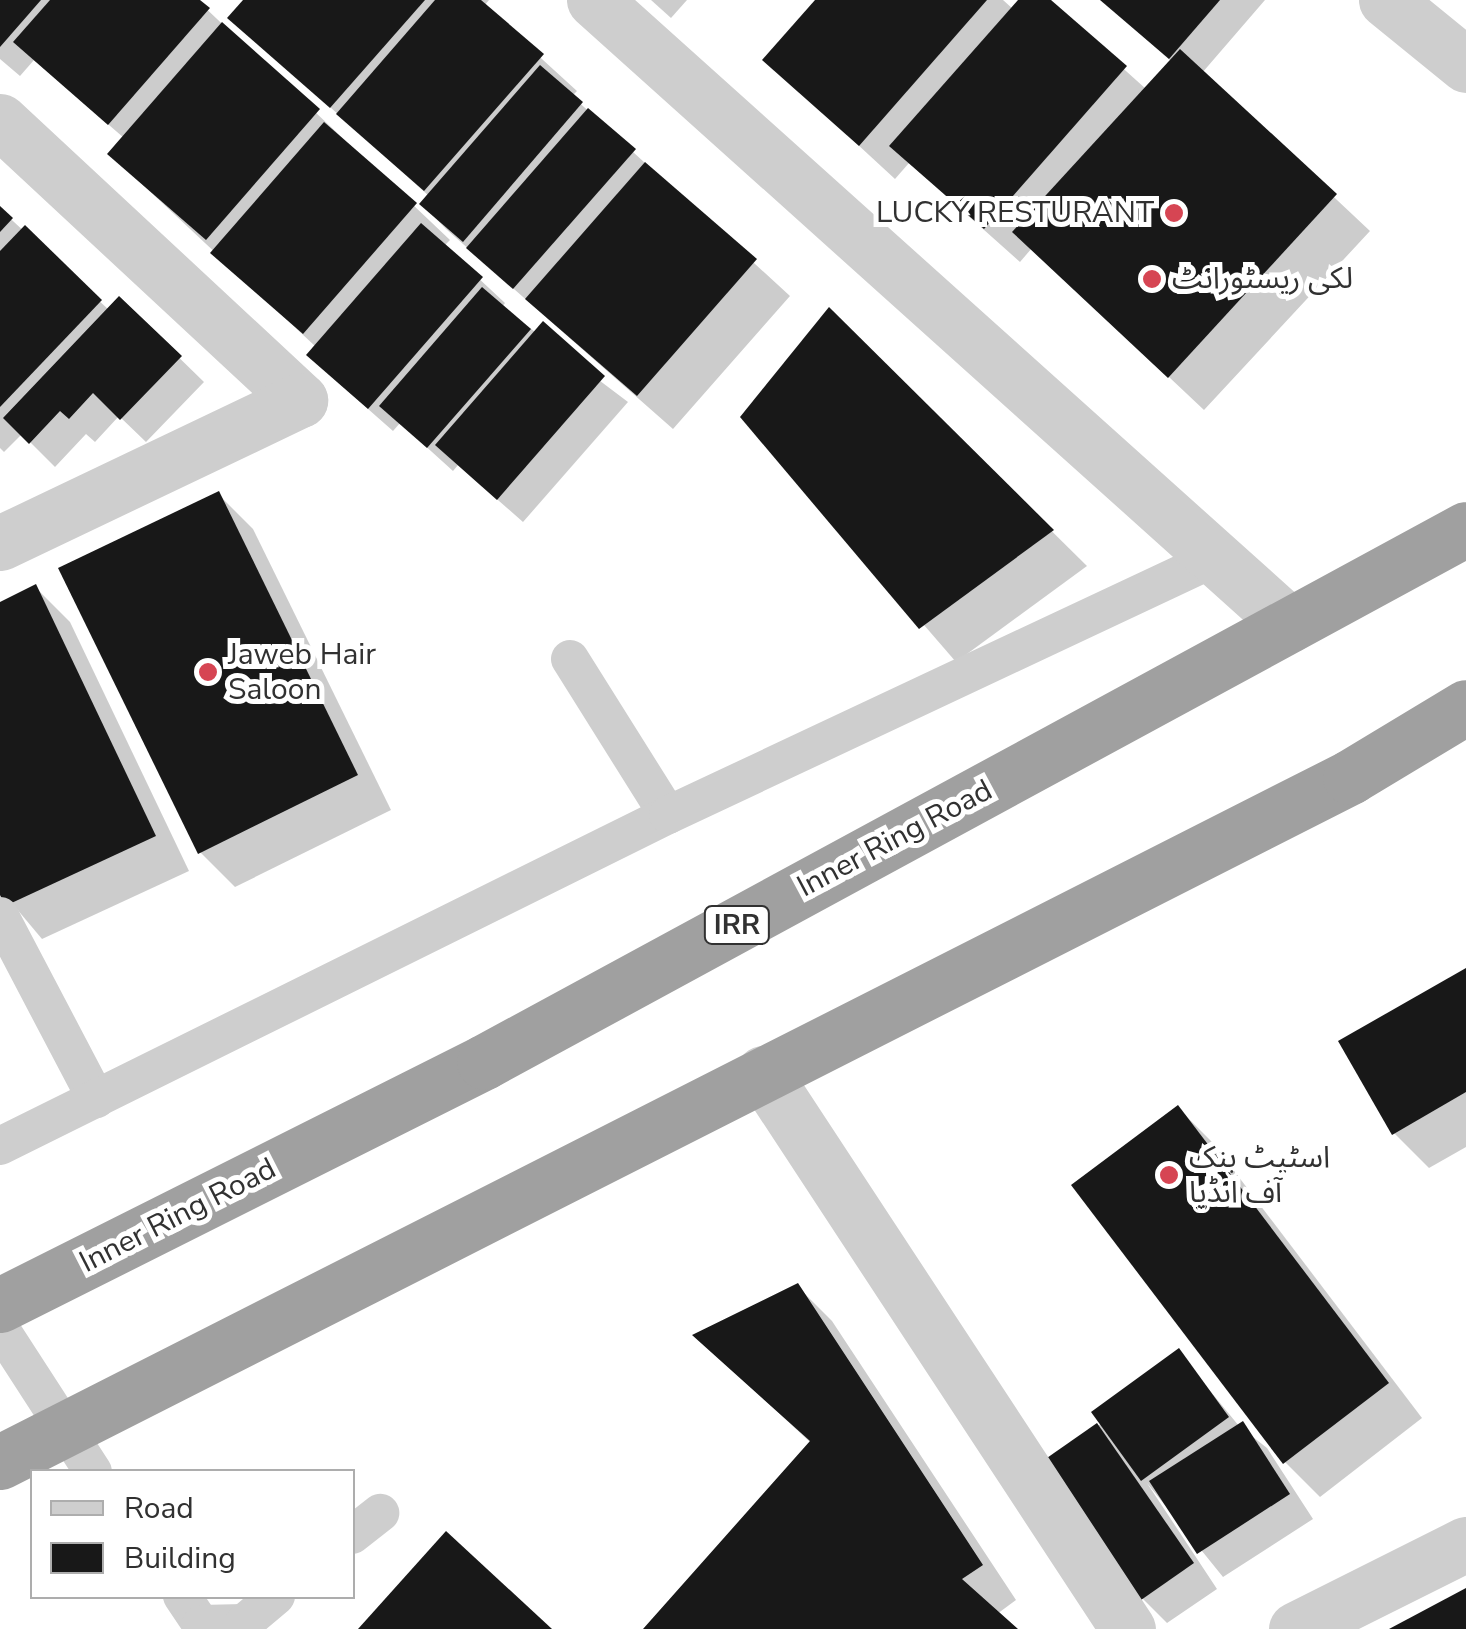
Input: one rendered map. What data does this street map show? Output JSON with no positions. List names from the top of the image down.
{
  "streets": {
    "highway": ["Inner Ring Road", "IRR"]
  },
  "places": [
    "LUCKY RESTURANT",
    "لکی ریسٹورانٹ",
    "Jaweb Hair Saloon",
    "اسٹیٹ بنک آف انڈیا"
  ],
  "legend": ["Road", "Building"]
}
